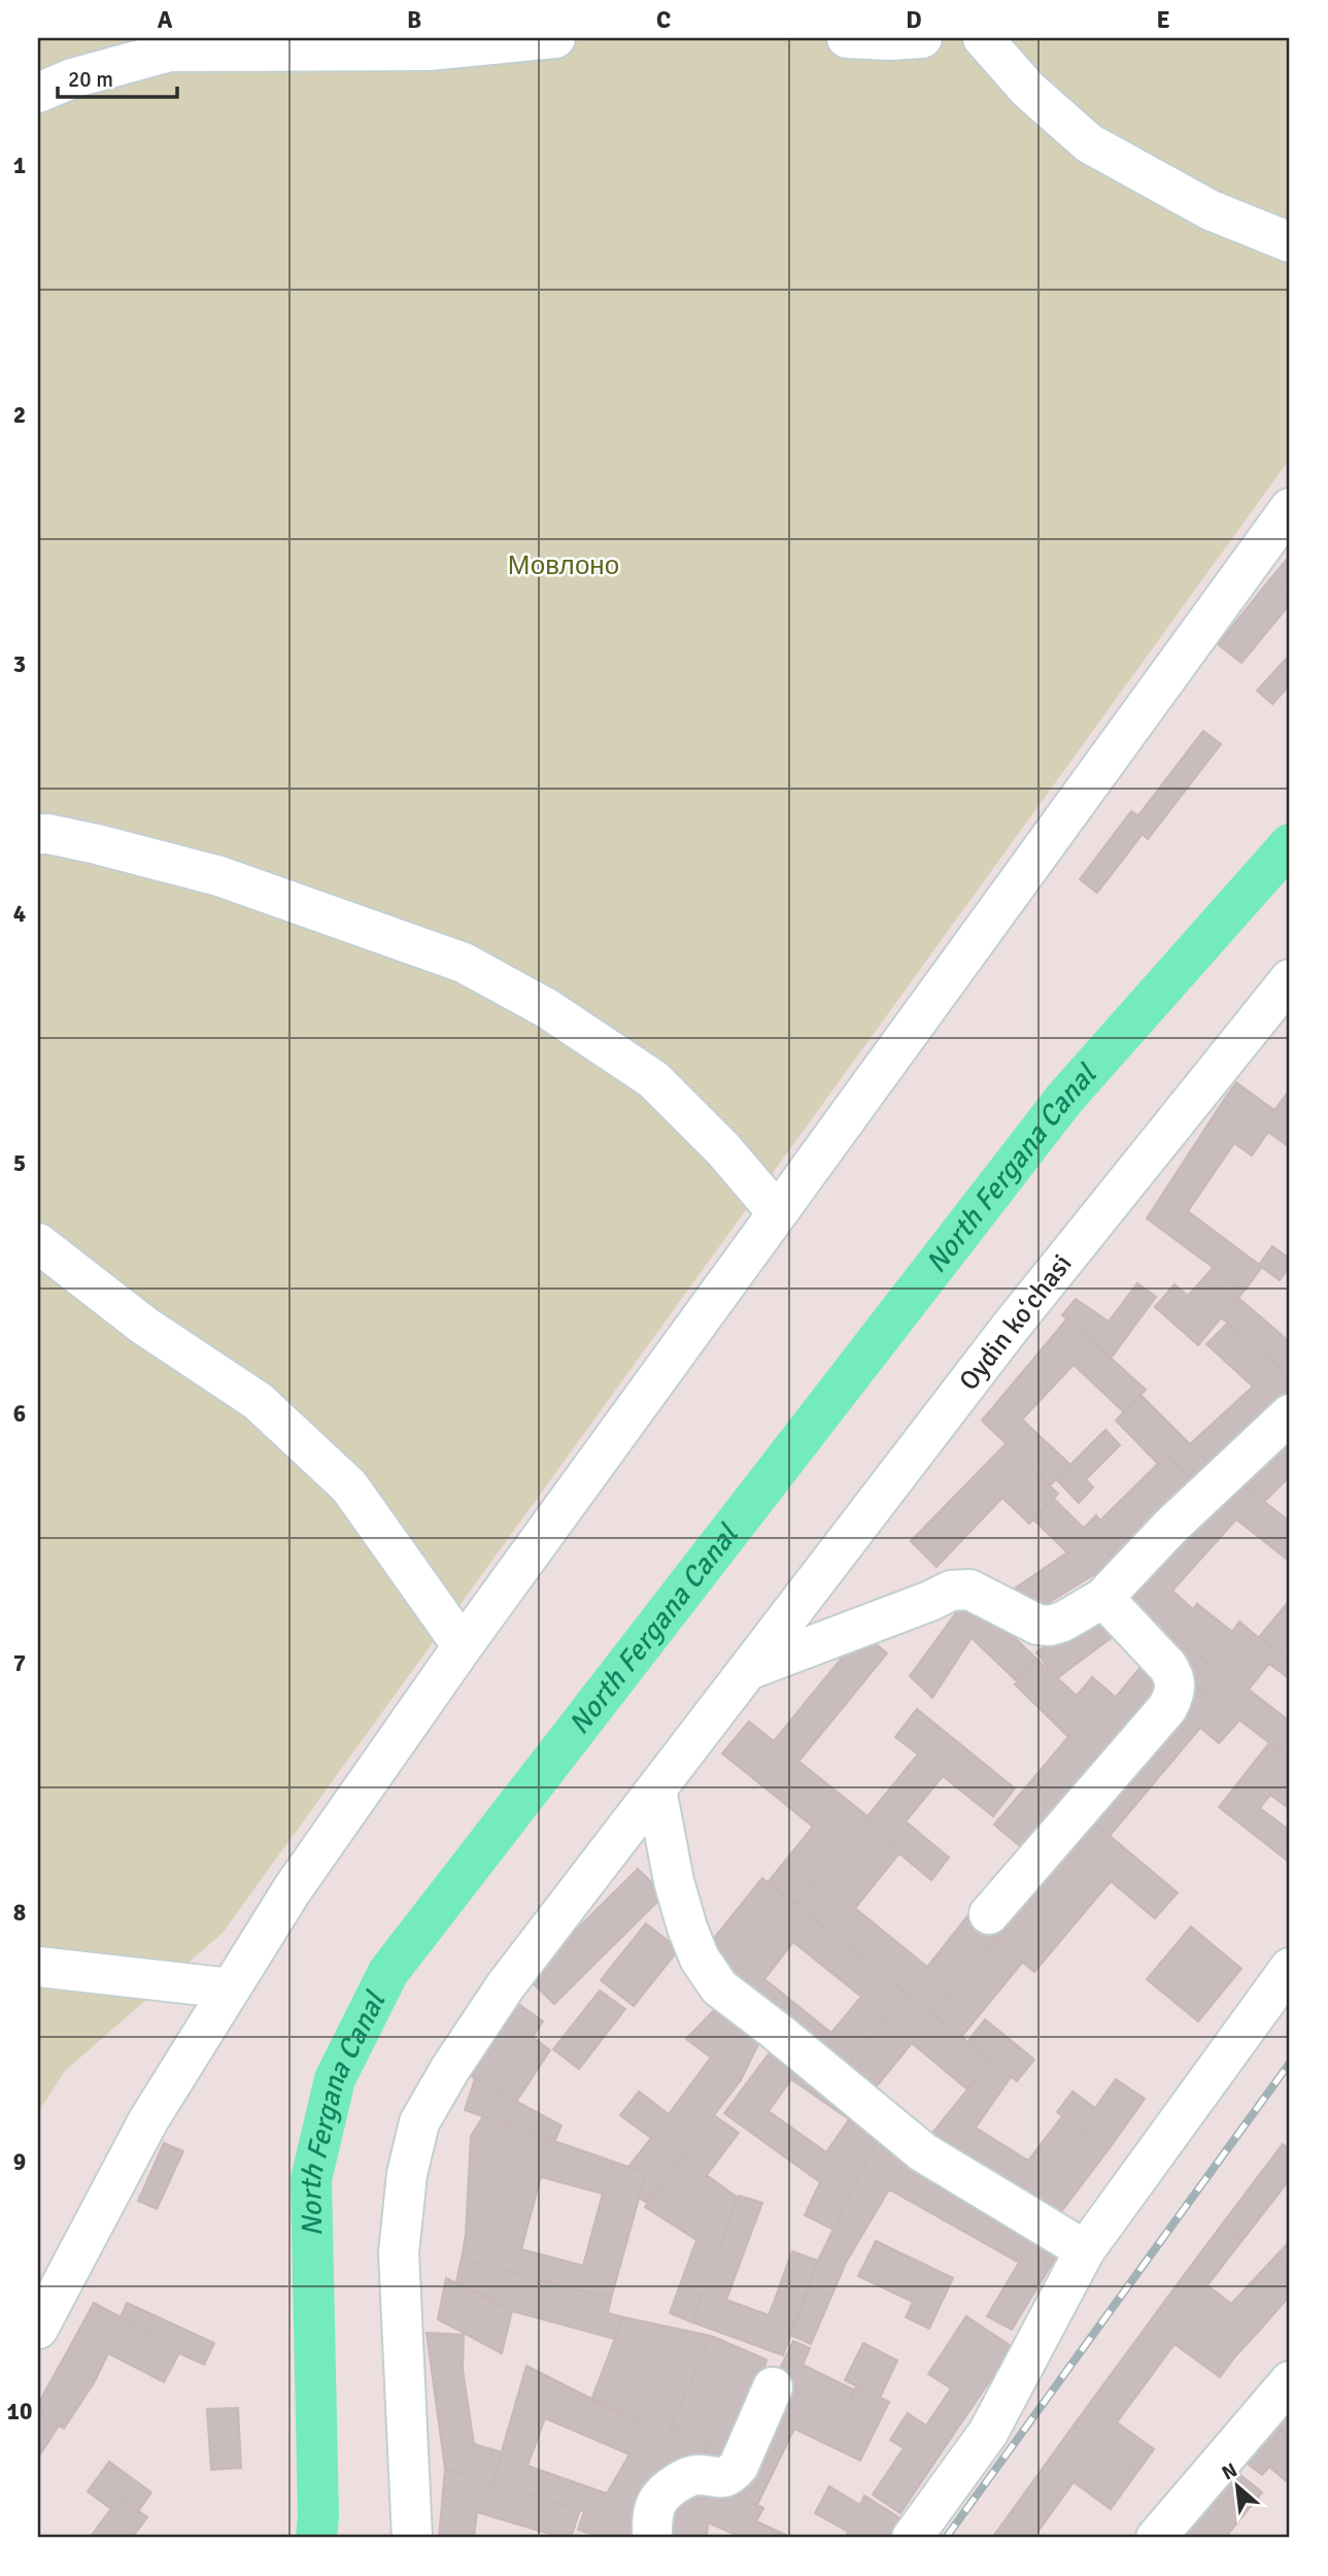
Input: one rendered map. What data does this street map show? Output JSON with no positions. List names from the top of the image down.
{
  "streets": {
    "street": ["Oydin koʻchasi"]
  },
  "water": ["North Fergana Canal"],
  "parks": ["Мовлоно"],
  "scale_bar": "20 m",
  "north": "top left",
  "grid": {
    "columns": [
      "A",
      "B",
      "C",
      "D",
      "E"
    ],
    "rows": [
      "1",
      "2",
      "3",
      "4",
      "5",
      "6",
      "7",
      "8",
      "9",
      "10"
    ]
  }
}
